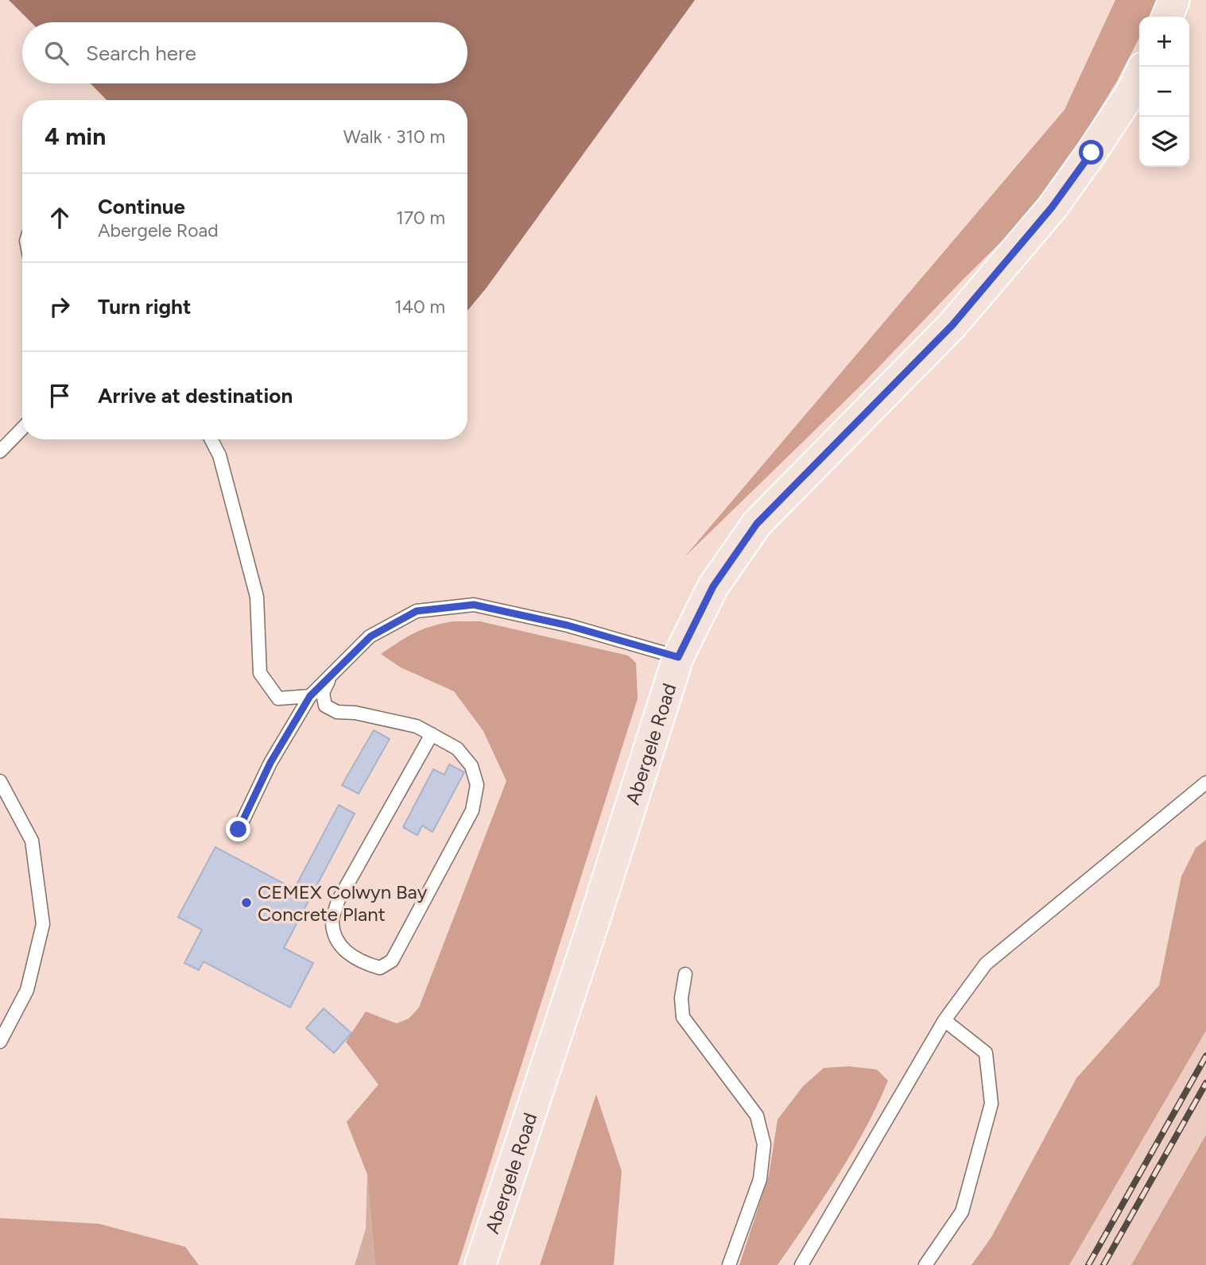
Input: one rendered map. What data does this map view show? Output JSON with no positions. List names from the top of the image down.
{
  "streets": {
    "main road": ["Abergele Road"]
  },
  "places": ["CEMEX Colwyn Bay Concrete Plant"],
  "page": {
    "map_buttons": ["+", "−"],
    "search": "Search here",
    "heading": ["4 min", "Walk · 310 m"],
    "list": [
      ["Continue", "Abergele Road", "170 m"],
      ["Turn right", "140 m"],
      "Arrive at destination"
    ]
  }
}
